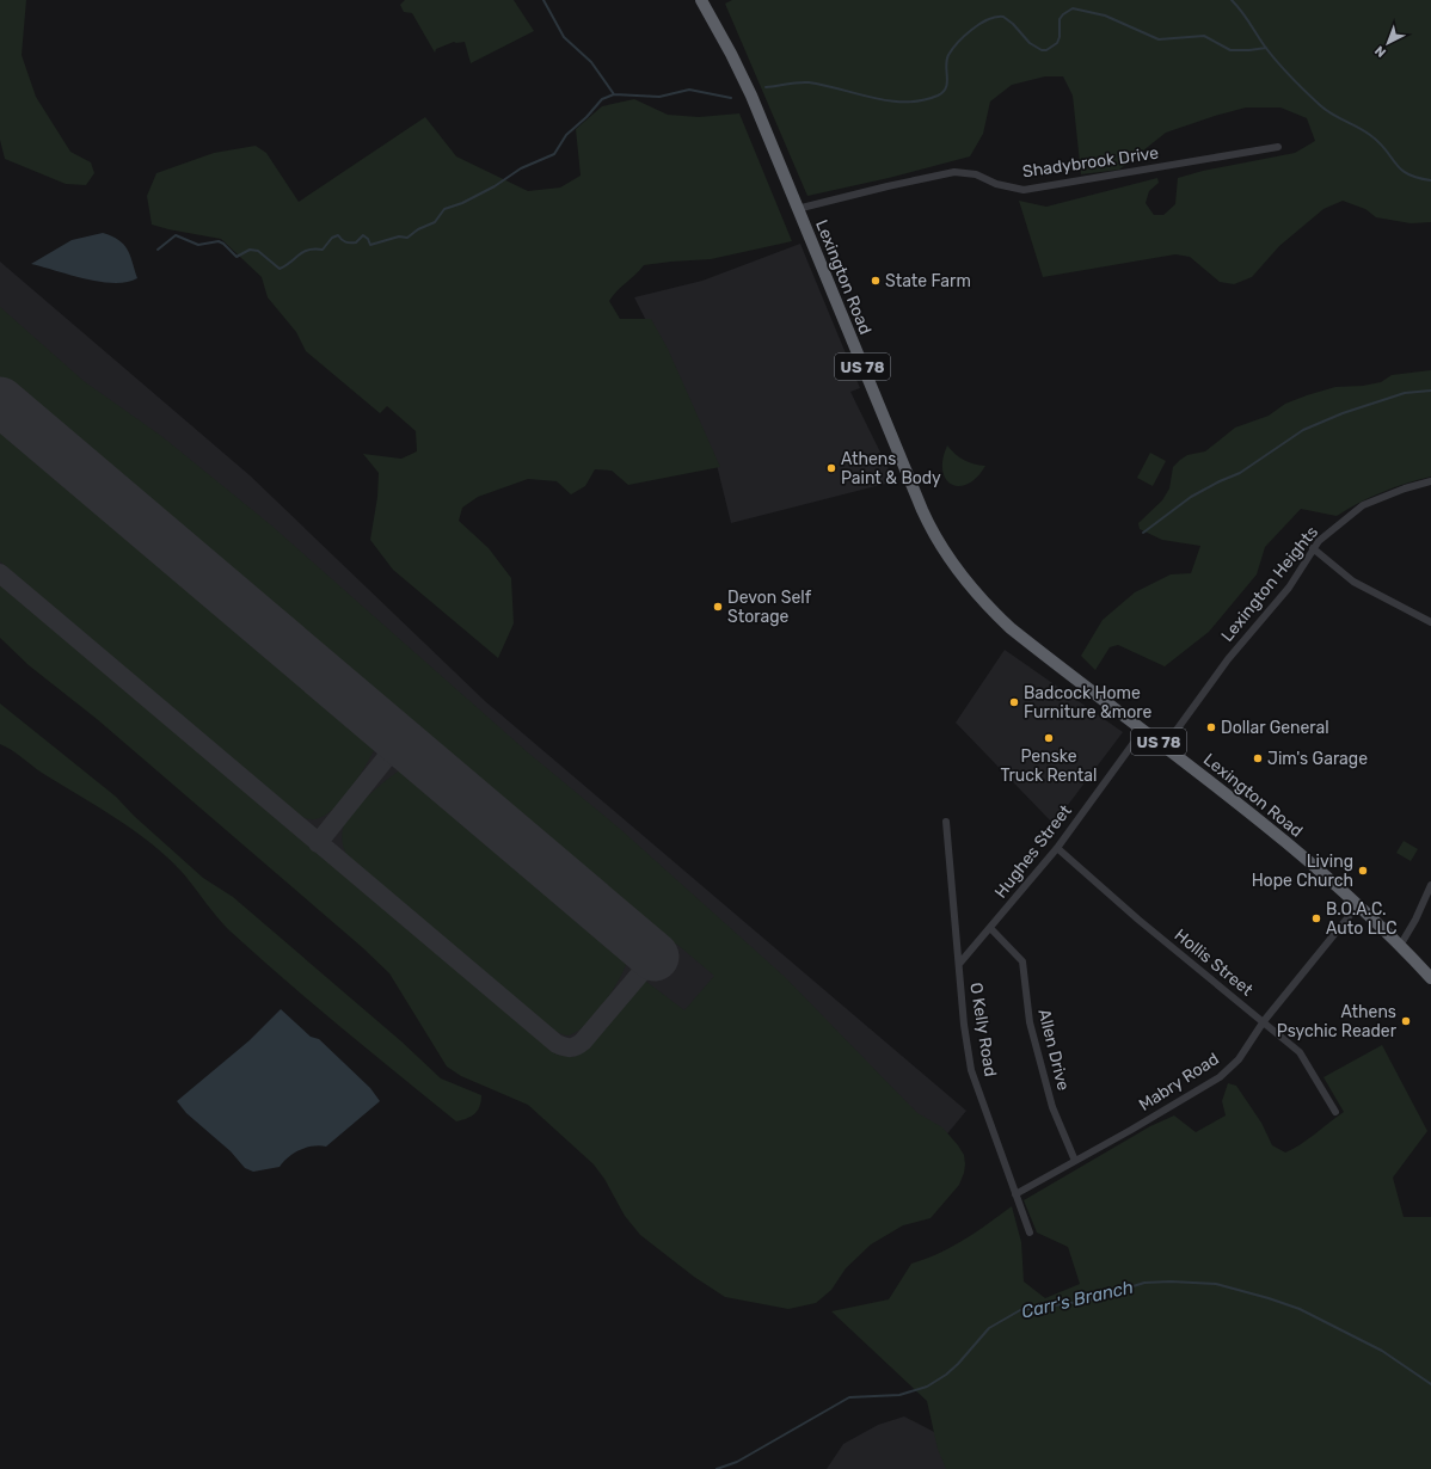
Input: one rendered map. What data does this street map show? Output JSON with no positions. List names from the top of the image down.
{
  "streets": {
    "highway": ["Lexington Road", "US 78"],
    "street": [
      "Shadybrook Drive",
      "Lexington Heights",
      "Hughes Street",
      "Hollis Street",
      "O Kelly Road",
      "Allen Drive",
      "Mabry Road"
    ]
  },
  "crossings": [
    ["Shadybrook Drive", "Lexington Road"],
    ["Lexington Road", "Lexington Heights"],
    ["Lexington Road", "Hughes Street"],
    ["Lexington Road", "Mabry Road"],
    ["Hughes Street", "Hollis Street"],
    ["Hughes Street", "O Kelly Road"],
    ["Hughes Street", "Allen Drive"],
    ["Hollis Street", "Mabry Road"],
    ["O Kelly Road", "Mabry Road"],
    ["Allen Drive", "Mabry Road"]
  ],
  "water": ["Carr's Branch"],
  "places": [
    "State Farm",
    "Athens Paint & Body",
    "Devon Self Storage",
    "Badcock Home Furniture &more",
    "Dollar General",
    "Penske Truck Rental",
    "Jim's Garage",
    "Living Hope Church",
    "B.O.A.C. Auto LLC",
    "Athens Psychic Reader"
  ],
  "north": "bottom left"
}
